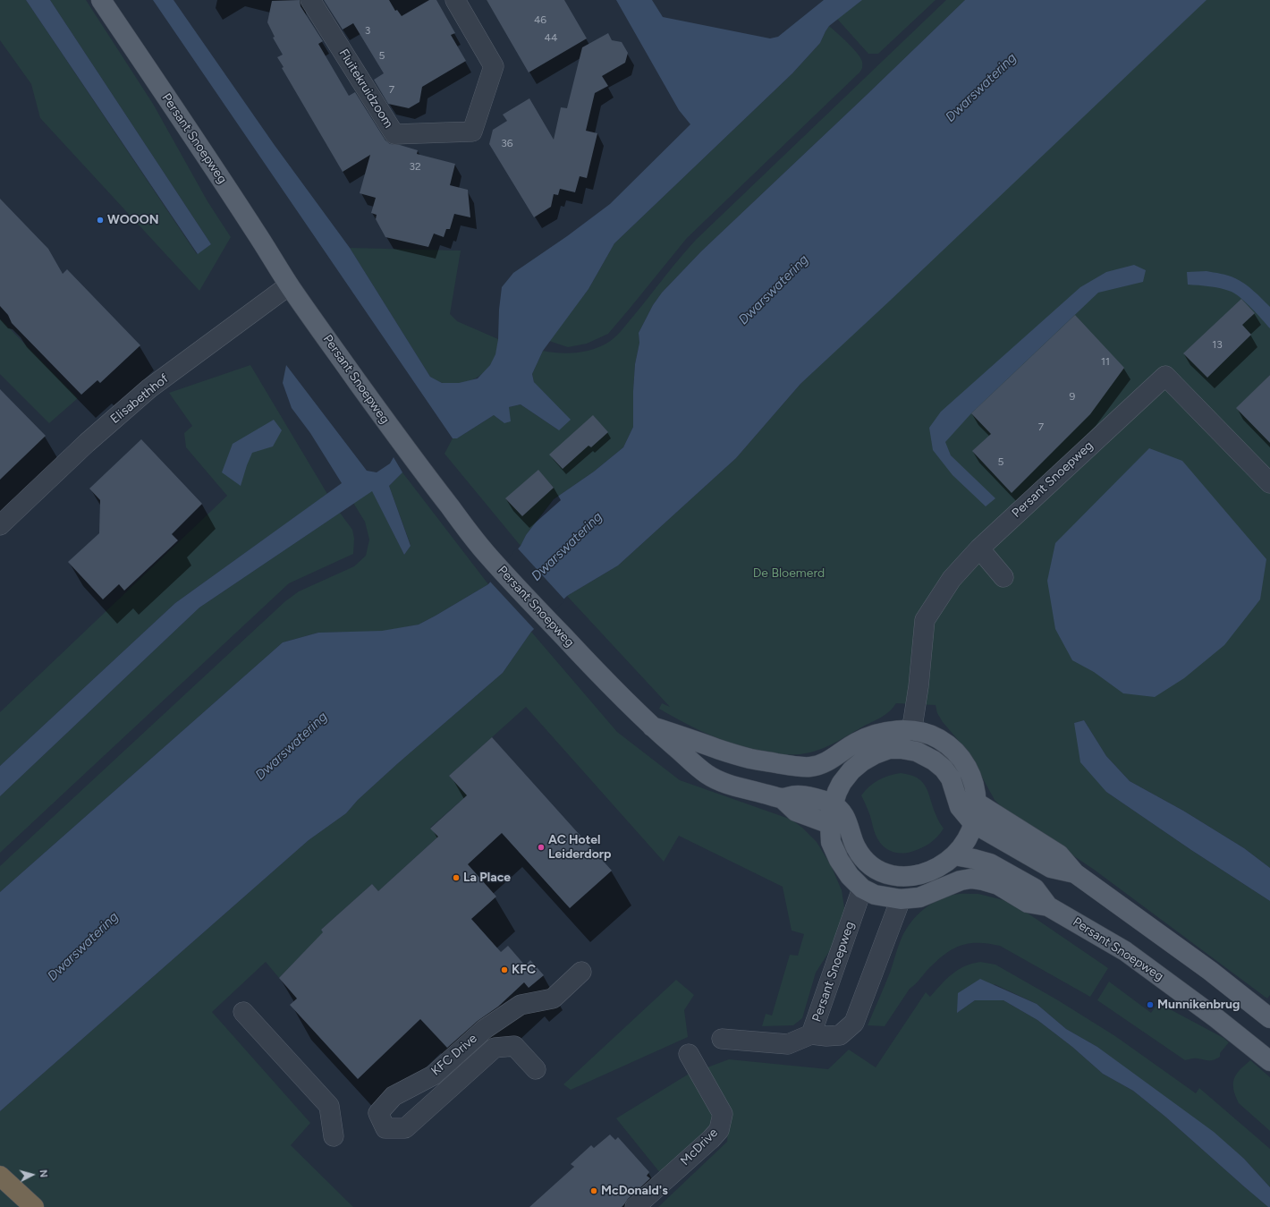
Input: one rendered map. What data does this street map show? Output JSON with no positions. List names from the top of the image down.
{
  "streets": {
    "main road": ["Persant Snoepweg"],
    "street": [
      "Fluitekruidzoom",
      "Elisabethhof",
      "KFC Drive",
      "McDrive"
    ]
  },
  "crossings": [
    ["Persant Snoepweg", "Elisabethhof"]
  ],
  "water": ["Dwarswatering"],
  "parks": ["De Bloemerd"],
  "places": [
    "WOOON",
    "AC Hotel Leiderdorp",
    "La Place",
    "KFC",
    "Munnikenbrug",
    "McDonald's"
  ],
  "house_numbers": [
    "46",
    "3",
    "44",
    "5",
    "7",
    "36",
    "32",
    "13",
    "11",
    "9",
    "7",
    "5"
  ],
  "north": "right"
}
